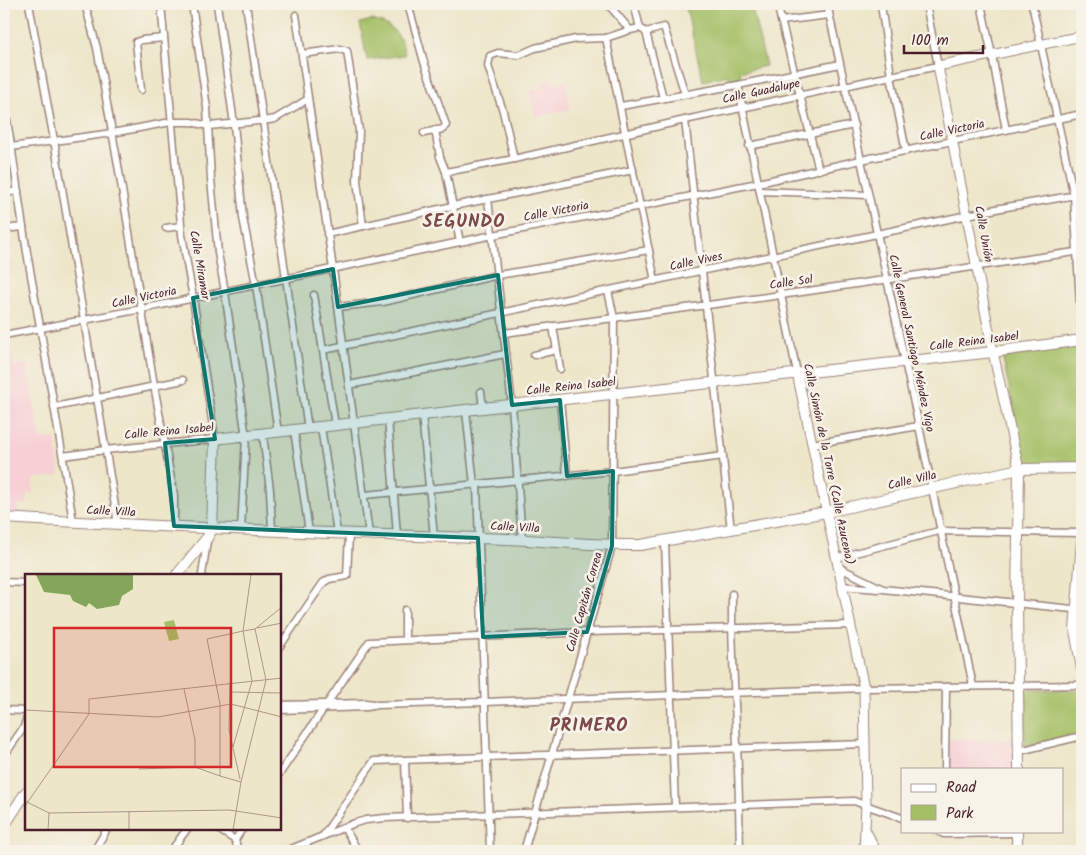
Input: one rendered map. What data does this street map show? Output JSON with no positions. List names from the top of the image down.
{
  "streets": {
    "main road": ["Calle Miramar", "Calle Reina Isabel", "Calle Villa"],
    "street": [
      "Calle Guadalupe",
      "Calle Victoria",
      "Calle Unión",
      "Calle Vives",
      "Calle Sol",
      "Calle General Santiago Méndez Vigo",
      "Calle Simón de la Torre (Calle Azucena)",
      "Calle Capitán Correa"
    ]
  },
  "crossings": [
    ["Calle Guadalupe", "Calle Unión"],
    ["Calle Guadalupe", "Calle General Santiago Méndez Vigo"],
    ["Calle Guadalupe", "Calle Simón de la Torre (Calle Azucena)"],
    ["Calle Victoria", "Calle Unión"],
    ["Calle Victoria", "Calle Miramar"],
    ["Calle Victoria", "Calle General Santiago Méndez Vigo"],
    ["Calle Victoria", "Calle Simón de la Torre (Calle Azucena)"],
    ["Calle Unión", "Calle Vives"],
    ["Calle Unión", "Calle Sol"],
    ["Calle Unión", "Calle Reina Isabel"],
    ["Calle Unión", "Calle Villa"],
    ["Calle Vives", "Calle General Santiago Méndez Vigo"],
    ["Calle Vives", "Calle Simón de la Torre (Calle Azucena)"],
    ["Calle Vives", "Calle Capitán Correa"],
    ["Calle Miramar", "Calle Reina Isabel"],
    ["Calle Miramar", "Calle Villa"],
    ["Calle Sol", "Calle General Santiago Méndez Vigo"],
    ["Calle Sol", "Calle Simón de la Torre (Calle Azucena)"],
    ["Calle Sol", "Calle Capitán Correa"],
    ["Calle Reina Isabel", "Calle General Santiago Méndez Vigo"],
    ["Calle Reina Isabel", "Calle Simón de la Torre (Calle Azucena)"],
    ["Calle Reina Isabel", "Calle Capitán Correa"],
    ["Calle General Santiago Méndez Vigo", "Calle Villa"],
    ["Calle Simón de la Torre (Calle Azucena)", "Calle Villa"],
    ["Calle Villa", "Calle Capitán Correa"]
  ],
  "districts": ["SEGUNDO", "PRIMERO"],
  "legend": ["Road", "Park"],
  "scale_bar": "100 m"
}
